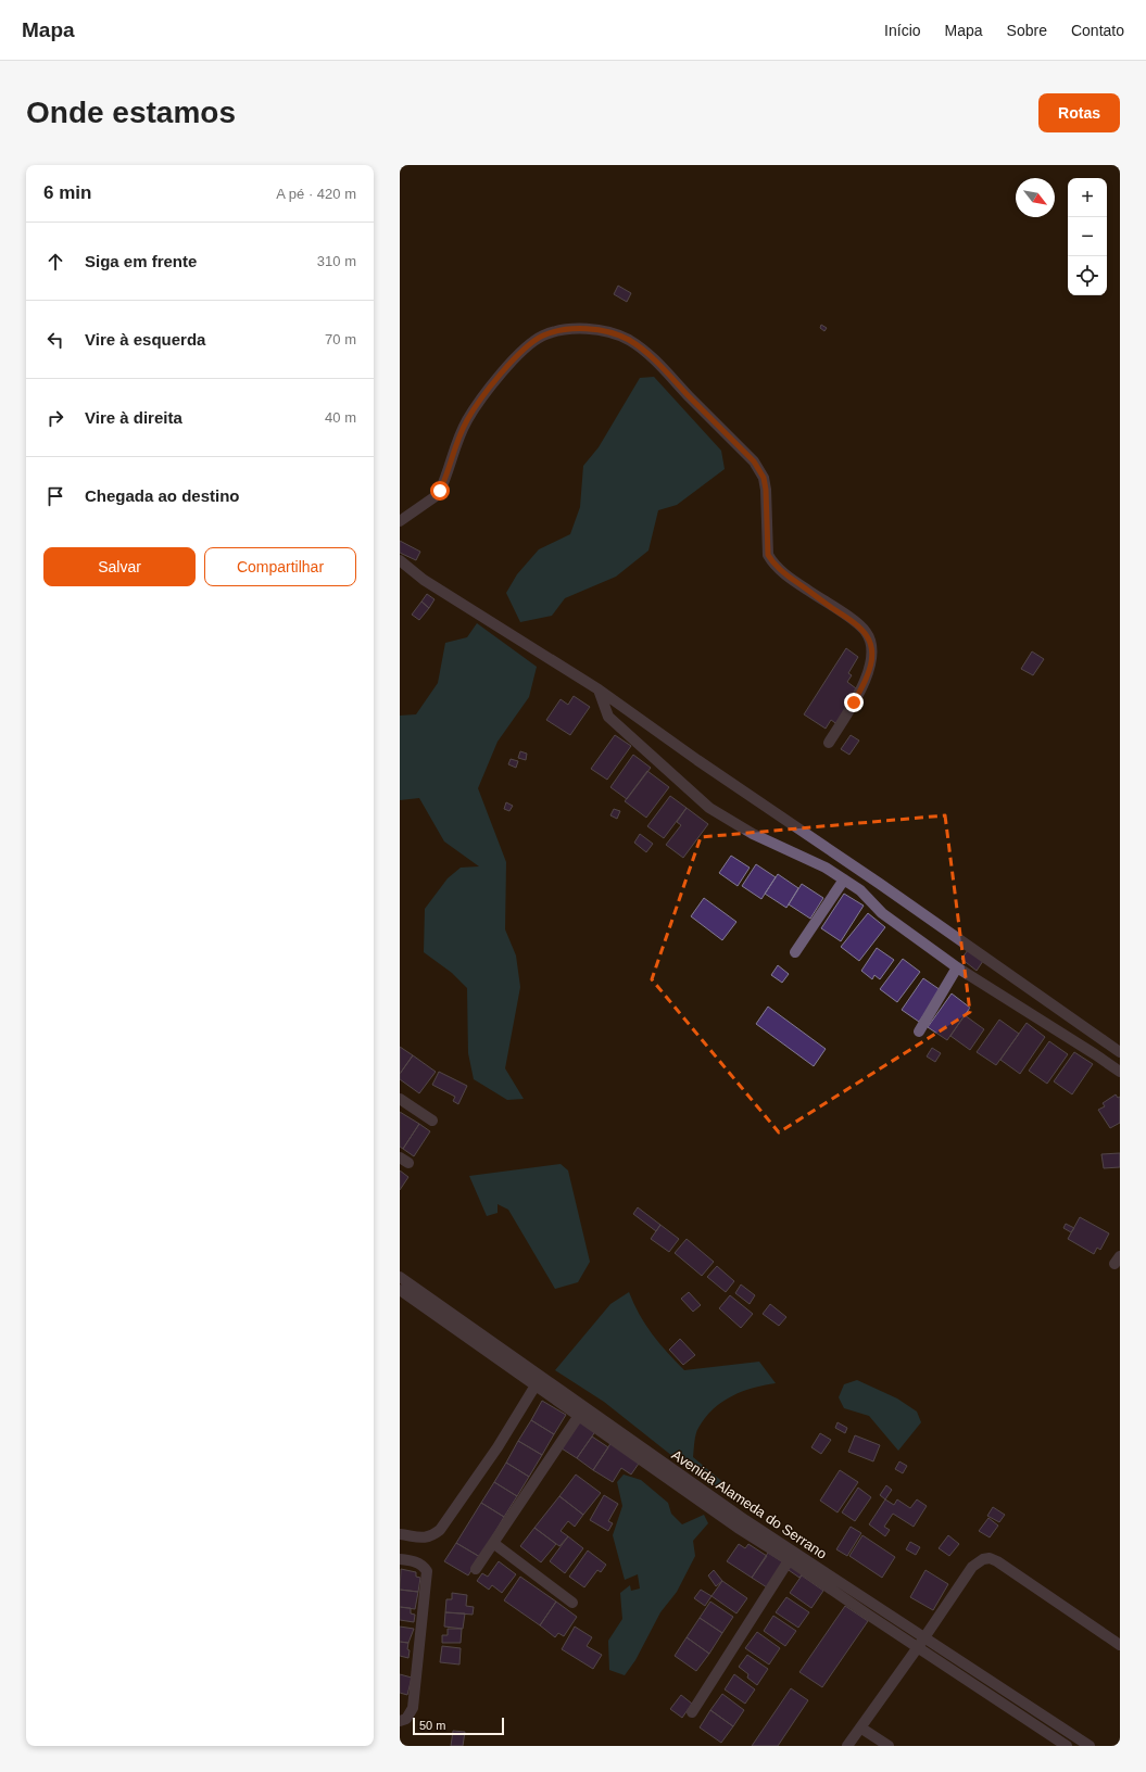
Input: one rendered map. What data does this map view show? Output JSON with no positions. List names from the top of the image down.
{
  "streets": {
    "street": ["Avenida Alameda do Serrano"]
  },
  "scale_bar": "50 m",
  "north": "bottom right",
  "page": {
    "header": "Mapa",
    "nav": [
      "Início",
      "Mapa",
      "Sobre",
      "Contato"
    ],
    "buttons": [
      "Rotas",
      ["Salvar", "Compartilhar"]
    ],
    "title": "Onde estamos",
    "heading": ["6 min", "A pé · 420 m"],
    "map_buttons": ["+", "−"],
    "list": [
      ["Siga em frente", "310 m"],
      ["Vire à esquerda", "70 m"],
      ["Vire à direita", "40 m"],
      "Chegada ao destino"
    ],
    "scale": "50 m"
  }
}
